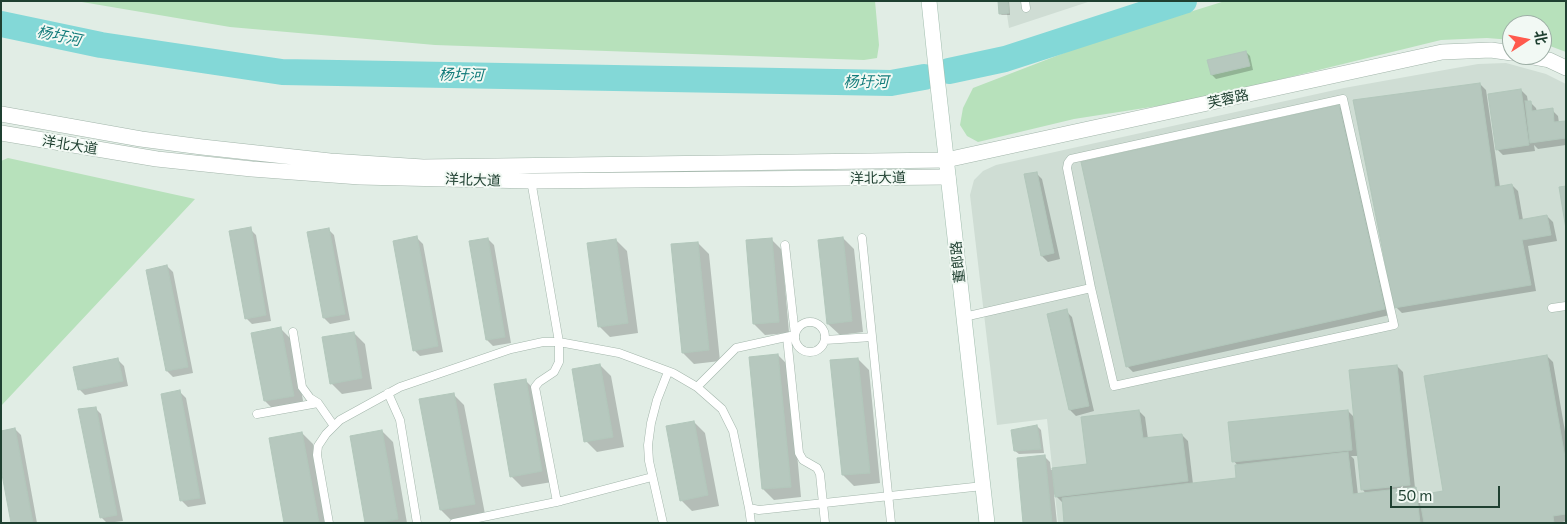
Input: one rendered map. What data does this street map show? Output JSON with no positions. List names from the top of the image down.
{
  "streets": {
    "street": ["芙蓉路", "洋北大道", "董郎路"]
  },
  "crossings": [
    ["芙蓉路", "洋北大道"],
    ["芙蓉路", "董郎路"],
    ["洋北大道", "董郎路"]
  ],
  "water": ["杨圩河"],
  "scale_bar": "50 m",
  "north": "right"
}
